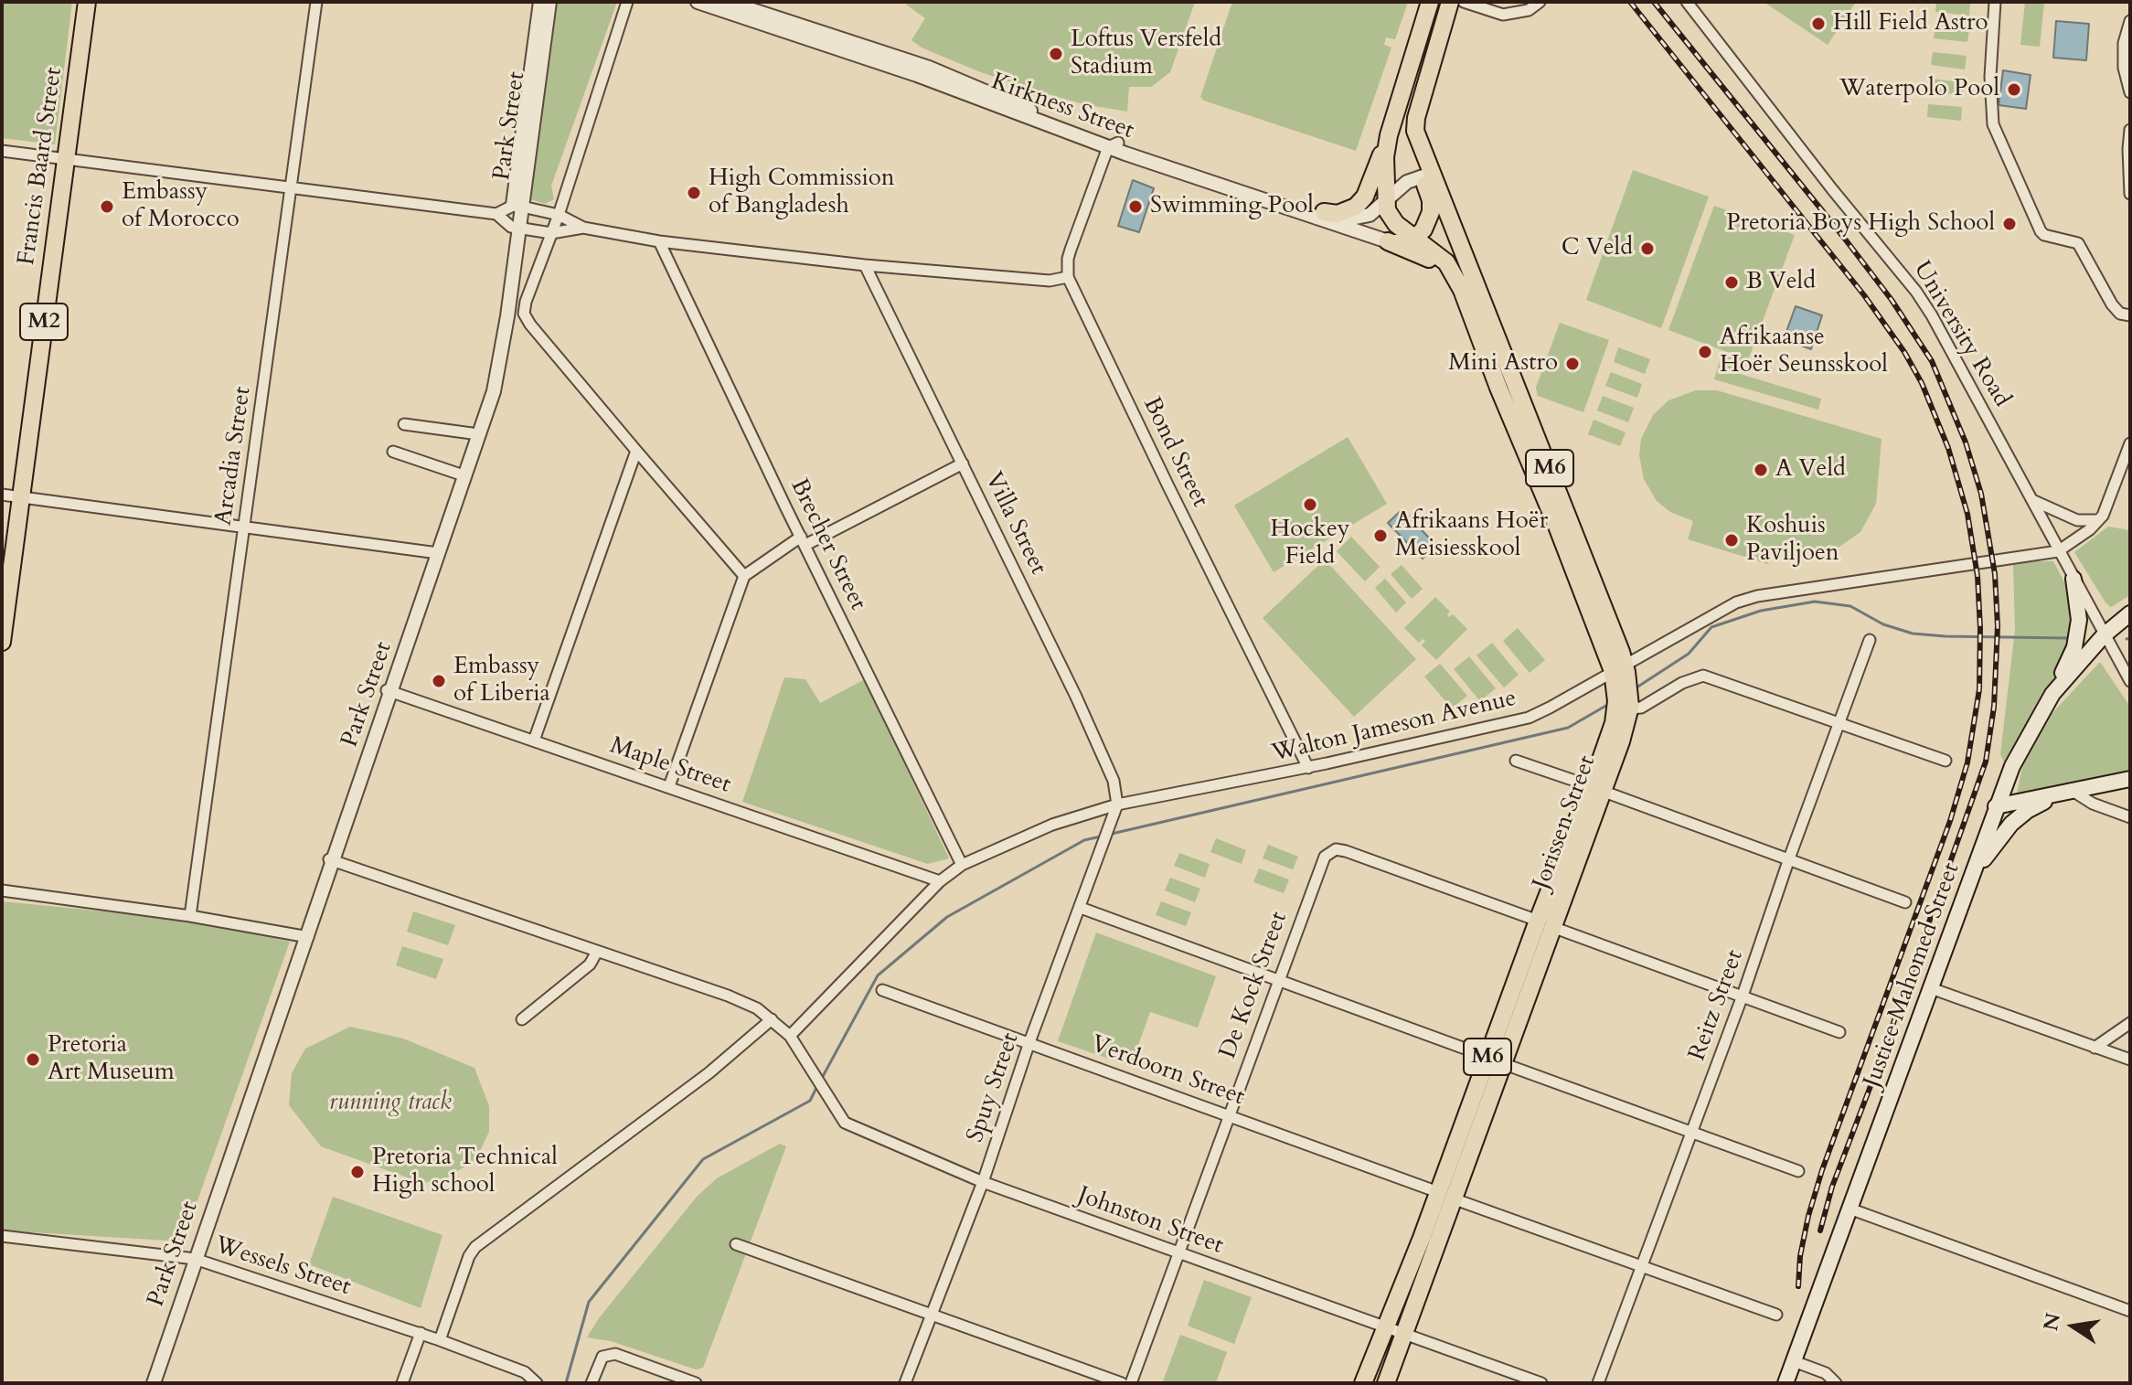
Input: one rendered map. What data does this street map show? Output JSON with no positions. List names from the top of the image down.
{
  "streets": {
    "main road": [
      "Francis Baard Street",
      "M2",
      "M6",
      "Jorissen Street",
      "Justice Mahomed Street"
    ],
    "street": [
      "Kirkness Street",
      "Park Street",
      "University Road",
      "Bond Street",
      "Arcadia Street",
      "Villa Street",
      "Brecher Street",
      "Walton Jameson Avenue",
      "Maple Street",
      "De Kock Street",
      "Reitz Street",
      "Verdoorn Street",
      "Spuy Street",
      "Johnston Street",
      "Wessels Street"
    ]
  },
  "crossings": [
    ["Kirkness Street", "M6"],
    ["Park Street", "Maple Street"],
    ["Park Street", "Johnston Street"],
    ["Park Street", "Wessels Street"],
    ["University Road", "Walton Jameson Avenue"],
    ["University Road", "Justice Mahomed Street"],
    ["Bond Street", "Walton Jameson Avenue"],
    ["M6", "Jorissen Street"],
    ["Villa Street", "Walton Jameson Avenue"],
    ["Villa Street", "Spuy Street"],
    ["Brecher Street", "Walton Jameson Avenue"],
    ["Walton Jameson Avenue", "Maple Street"],
    ["Walton Jameson Avenue", "Jorissen Street"],
    ["Walton Jameson Avenue", "Spuy Street"],
    ["Walton Jameson Avenue", "Johnston Street"],
    ["Jorissen Street", "De Kock Street"],
    ["Jorissen Street", "Verdoorn Street"],
    ["Jorissen Street", "Johnston Street"],
    ["De Kock Street", "Verdoorn Street"],
    ["De Kock Street", "Johnston Street"],
    ["Reitz Street", "Verdoorn Street"],
    ["Verdoorn Street", "Spuy Street"],
    ["Spuy Street", "Johnston Street"]
  ],
  "parks": ["running track"],
  "places": [
    "Hill Field Astro",
    "Loftus Versfeld Stadium",
    "Waterpolo Pool",
    "High Commission of Bangladesh",
    "Embassy of Morocco",
    "Swimming Pool",
    "Pretoria Boys High School",
    "C Veld",
    "B Veld",
    "Afrikaanse Hoër Seunsskool",
    "Mini Astro",
    "A Veld",
    "Hockey Field",
    "Afrikaans Hoër Meisiesskool",
    "Koshuis Paviljoen",
    "Embassy of Liberia",
    "Pretoria Art Museum",
    "Pretoria Technical High school"
  ],
  "north": "left"
}
